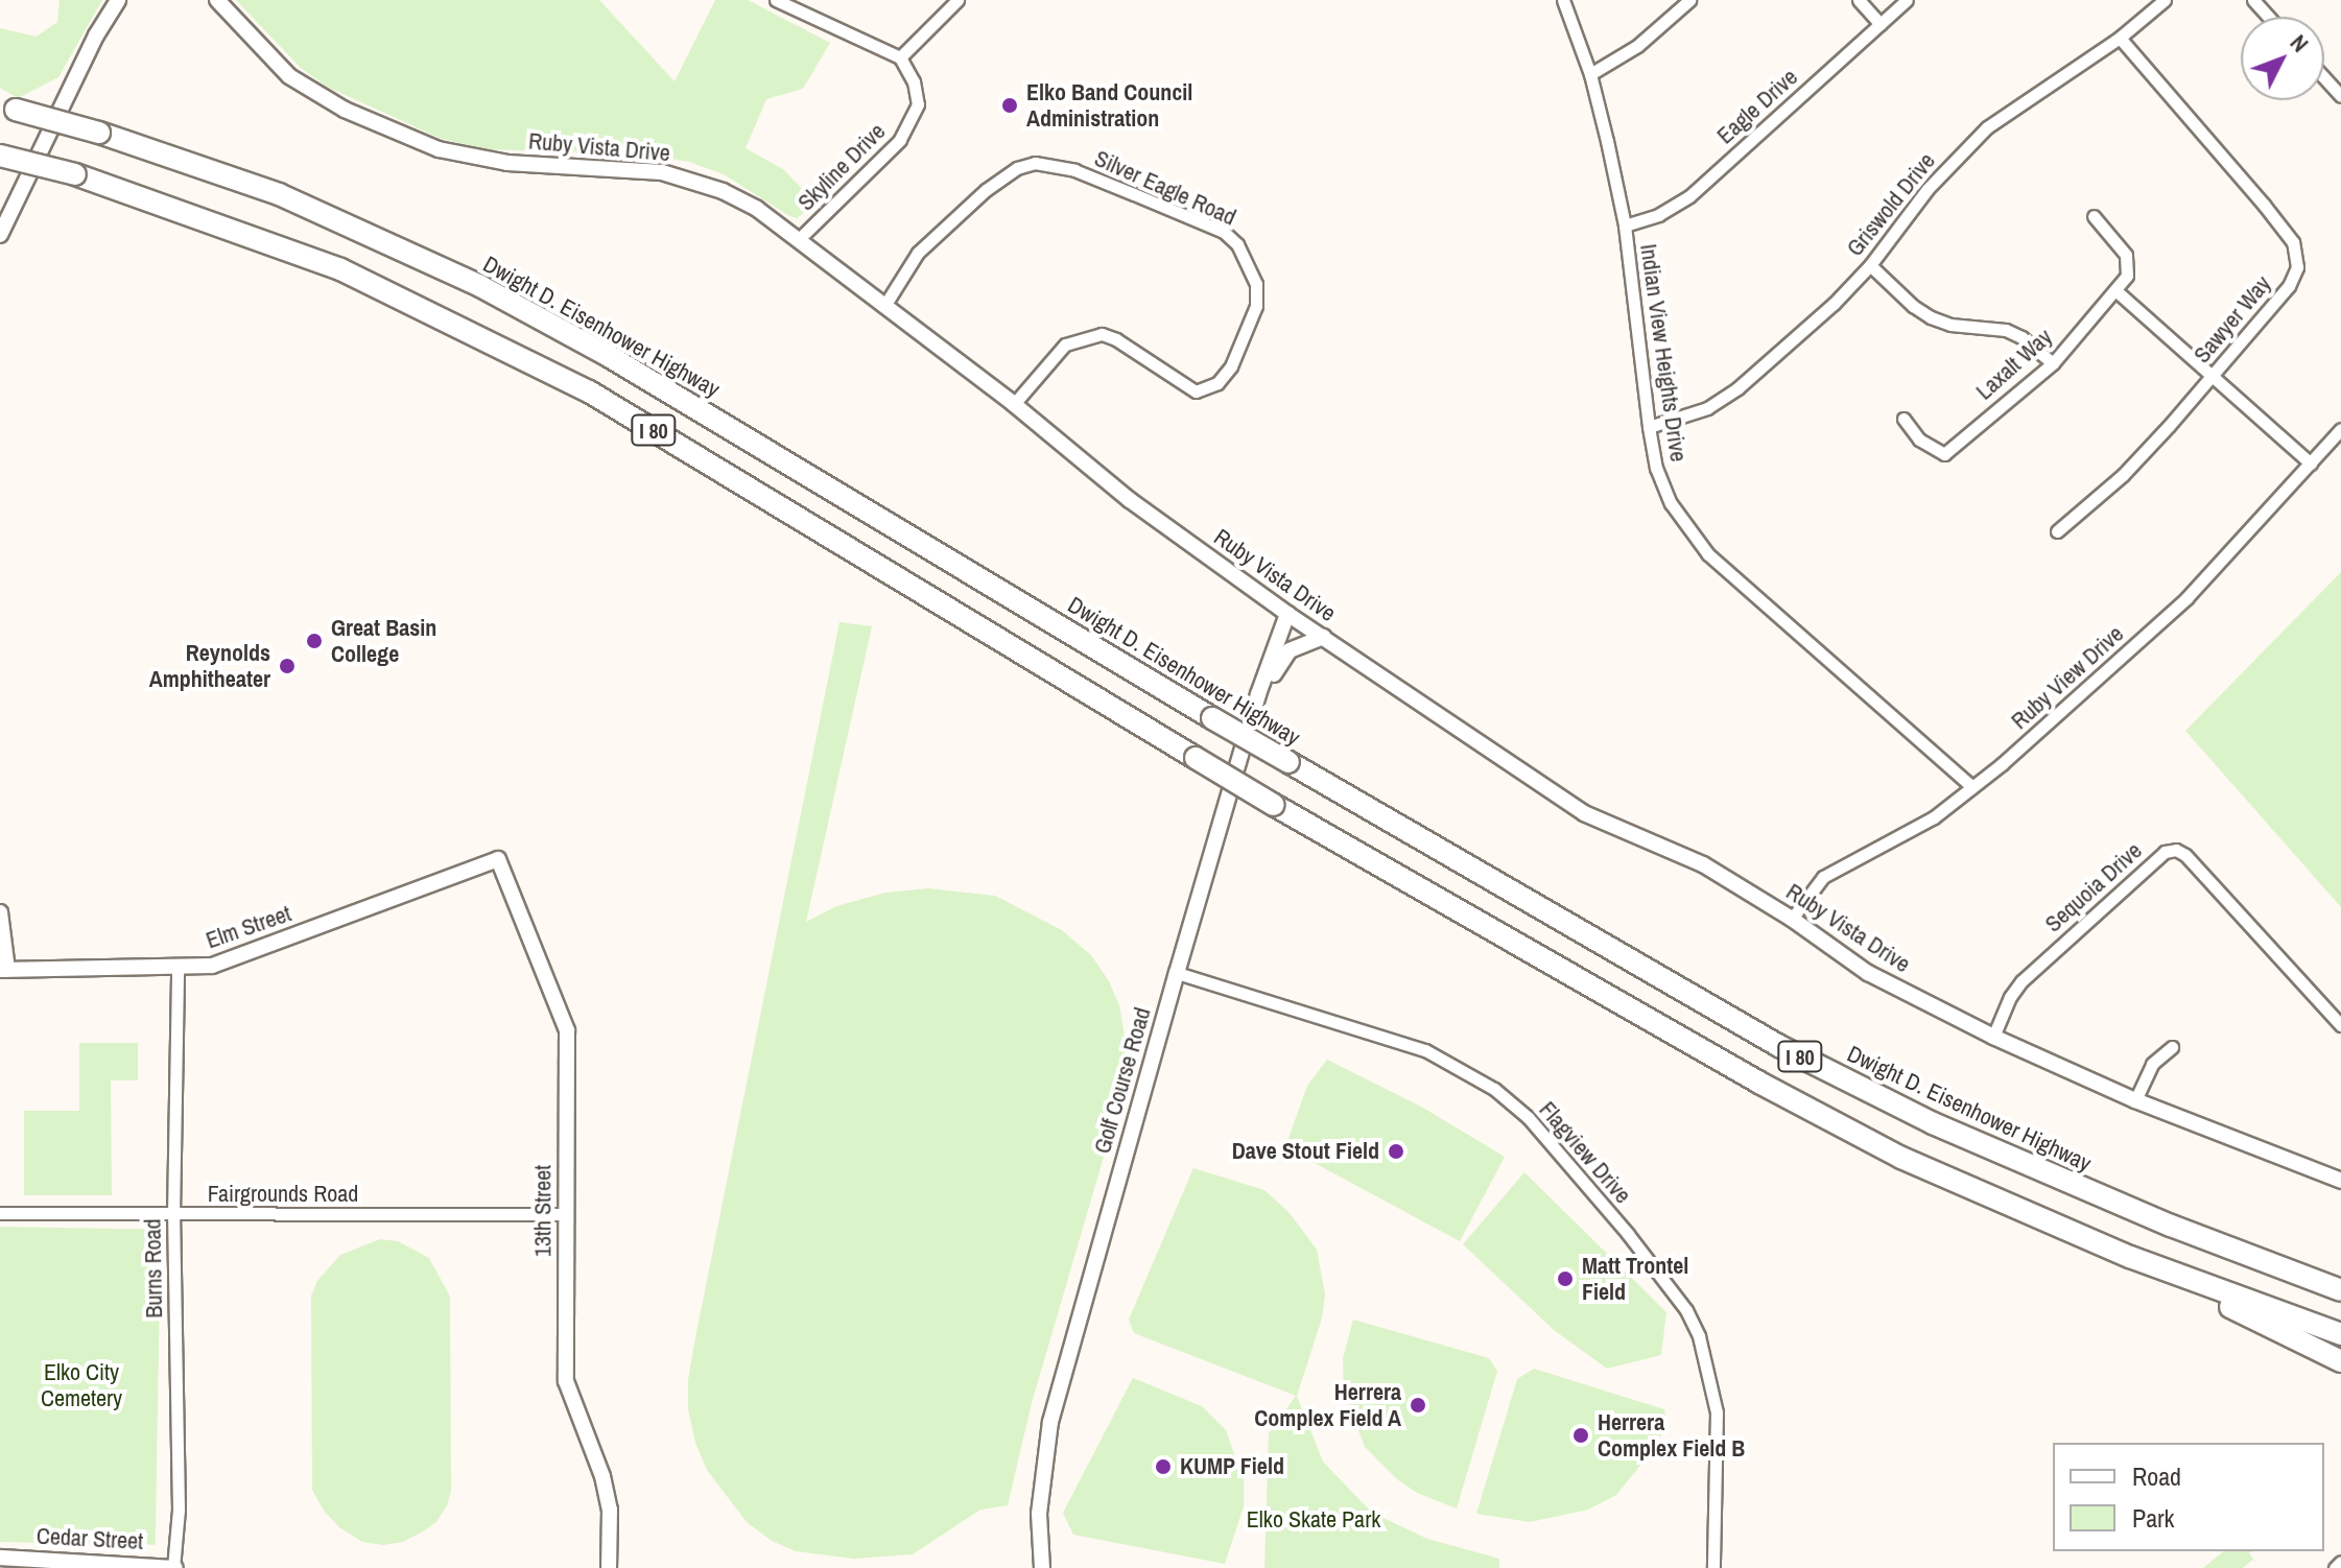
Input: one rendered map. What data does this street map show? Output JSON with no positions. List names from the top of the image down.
{
  "streets": {
    "highway": ["Dwight D. Eisenhower Highway", "I 80"],
    "street": [
      "Eagle Drive",
      "Ruby Vista Drive",
      "Skyline Drive",
      "Silver Eagle Road",
      "Griswold Drive",
      "Sawyer Way",
      "Indian View Heights Drive",
      "Laxalt Way",
      "Ruby View Drive",
      "Sequoia Drive",
      "Elm Street",
      "Golf Course Road",
      "Flagview Drive",
      "Fairgrounds Road",
      "13th Street",
      "Burns Road",
      "Cedar Street"
    ]
  },
  "crossings": [
    ["Eagle Drive", "Indian View Heights Drive"],
    ["Ruby Vista Drive", "Skyline Drive"],
    ["Ruby Vista Drive", "Silver Eagle Road"],
    ["Ruby Vista Drive", "Ruby View Drive"],
    ["Ruby Vista Drive", "Sequoia Drive"],
    ["Ruby Vista Drive", "Golf Course Road"],
    ["Griswold Drive", "Sawyer Way"],
    ["Griswold Drive", "Indian View Heights Drive"],
    ["Indian View Heights Drive", "Ruby View Drive"],
    ["Elm Street", "13th Street"],
    ["Elm Street", "Burns Road"],
    ["Golf Course Road", "Flagview Drive"],
    ["Fairgrounds Road", "13th Street"],
    ["Fairgrounds Road", "Burns Road"],
    ["Burns Road", "Cedar Street"]
  ],
  "parks": ["Elko City Cemetery", "Elko Skate Park"],
  "places": [
    "Elko Band Council Administration",
    "Great Basin College",
    "Reynolds Amphitheater",
    "Dave Stout Field",
    "Matt Trontel Field",
    "Herrera Complex Field A",
    "Herrera Complex Field B",
    "KUMP Field"
  ],
  "legend": ["Road", "Park"],
  "north": "top right"
}
